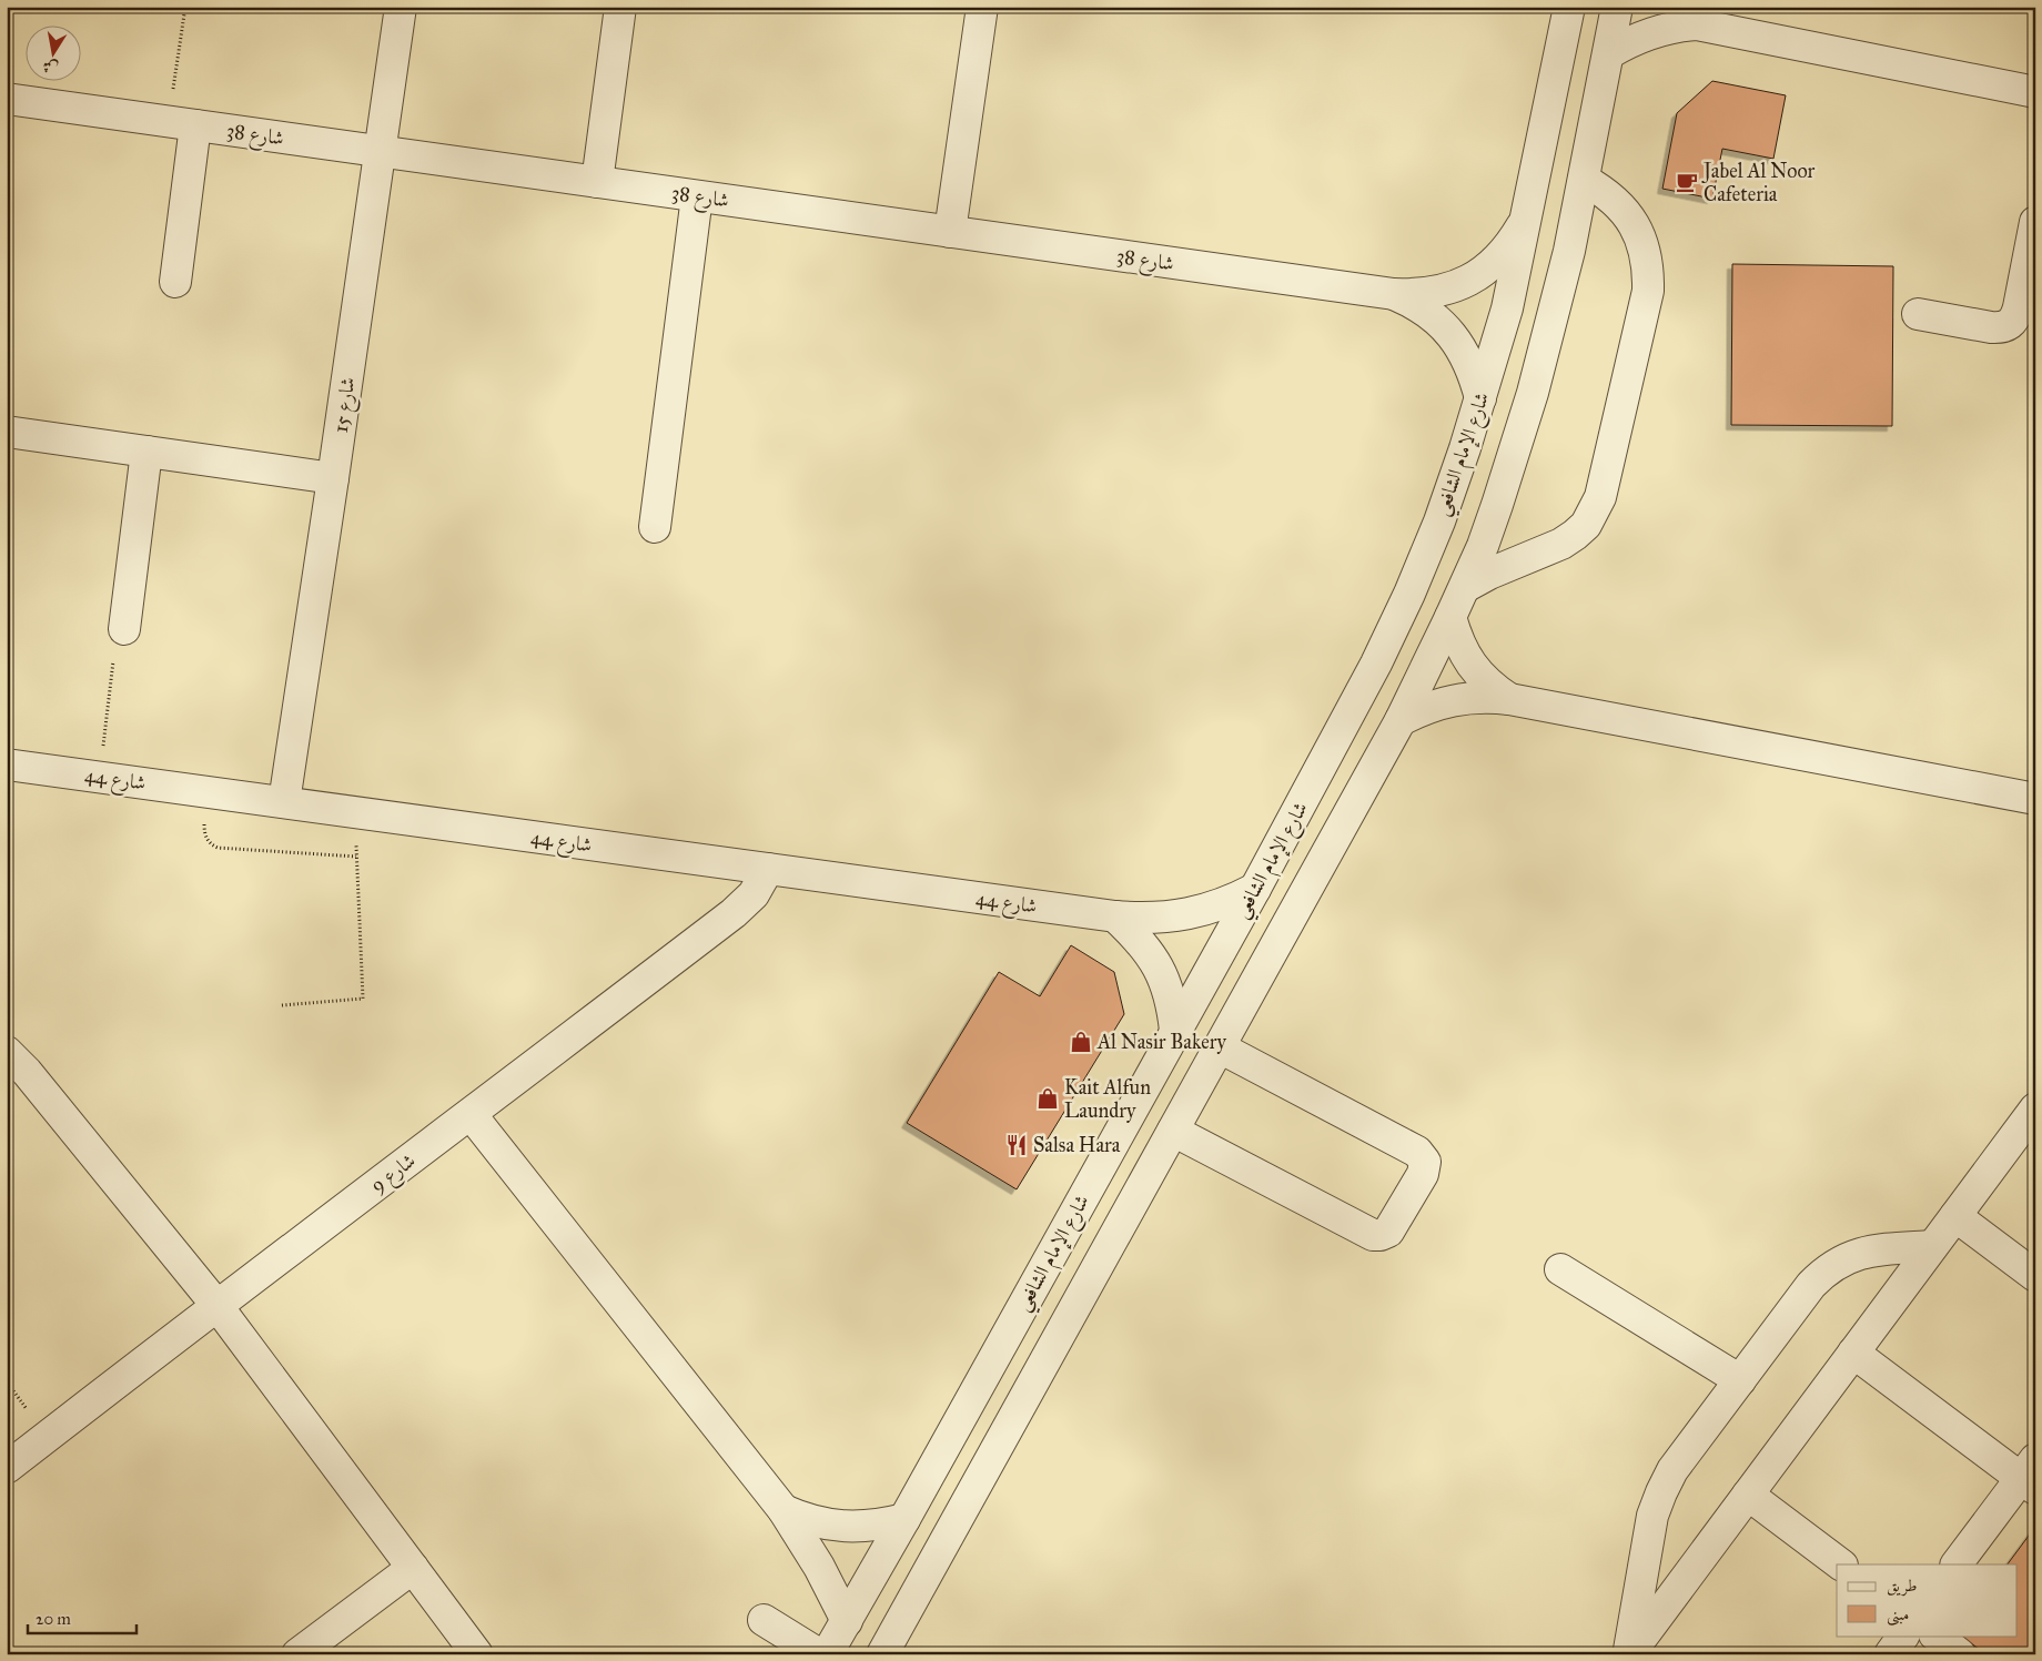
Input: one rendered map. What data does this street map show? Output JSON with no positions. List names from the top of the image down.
{
  "streets": {
    "street": [
      "شارع 38",
      "شارع 15",
      "شارع الإمام الشافعي",
      "شارع 44",
      "شارع 9"
    ]
  },
  "crossings": [
    ["شارع 38", "شارع 15"],
    ["شارع 38", "شارع الإمام الشافعي"],
    ["شارع 15", "شارع 44"],
    ["شارع الإمام الشافعي", "شارع 44"],
    ["شارع 44", "شارع 9"]
  ],
  "places": {
    "cafe": ["Jabel Al Noor Cafeteria"],
    "shop": ["Al Nasir Bakery", "Kait Alfun Laundry"],
    "restaurant": ["Salsa Hara"]
  },
  "legend": ["طريق", "مبنى"],
  "scale_bar": "20 m",
  "north": "bottom"
}
